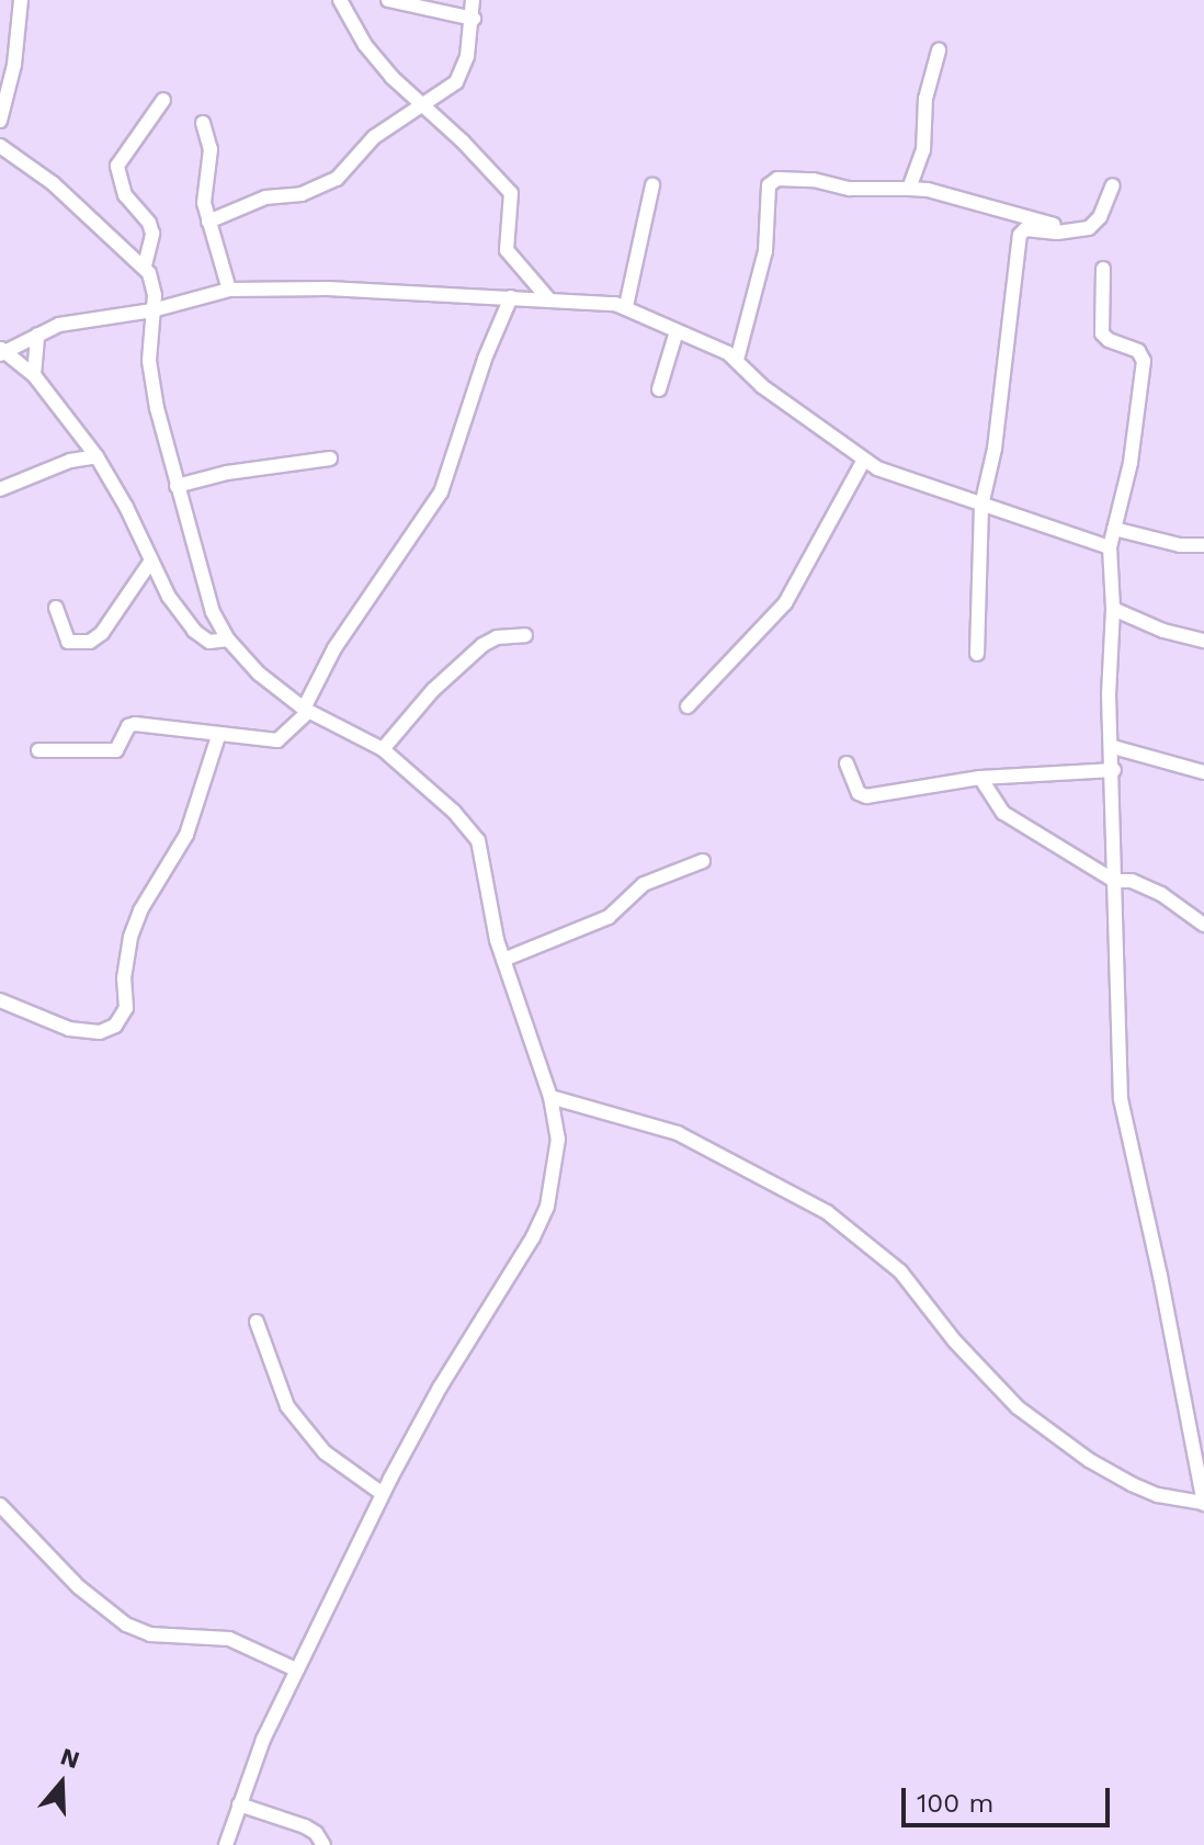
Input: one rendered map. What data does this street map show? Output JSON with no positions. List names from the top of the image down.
{
  "scale_bar": "100 m",
  "north": "top"
}
